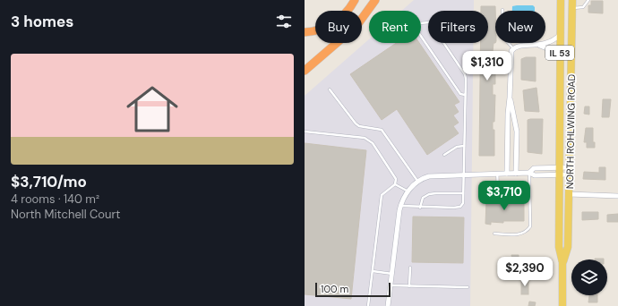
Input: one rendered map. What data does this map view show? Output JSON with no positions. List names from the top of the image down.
{
  "streets": {
    "main road": ["IL 53", "NORTH ROHLWING ROAD"]
  },
  "scale_bar": "100 m",
  "page": {
    "heading": "3 homes",
    "chip": [
      "Buy",
      "Rent",
      "Filters",
      "New"
    ],
    "list": [
      {
        "name": "$3,710/mo",
        "note": "4 rooms · 140 m² · North Mitchell Court"
      }
    ],
    "price": ["$1,310", "$3,710", "$2,390"],
    "scale": "100 m"
  }
}
